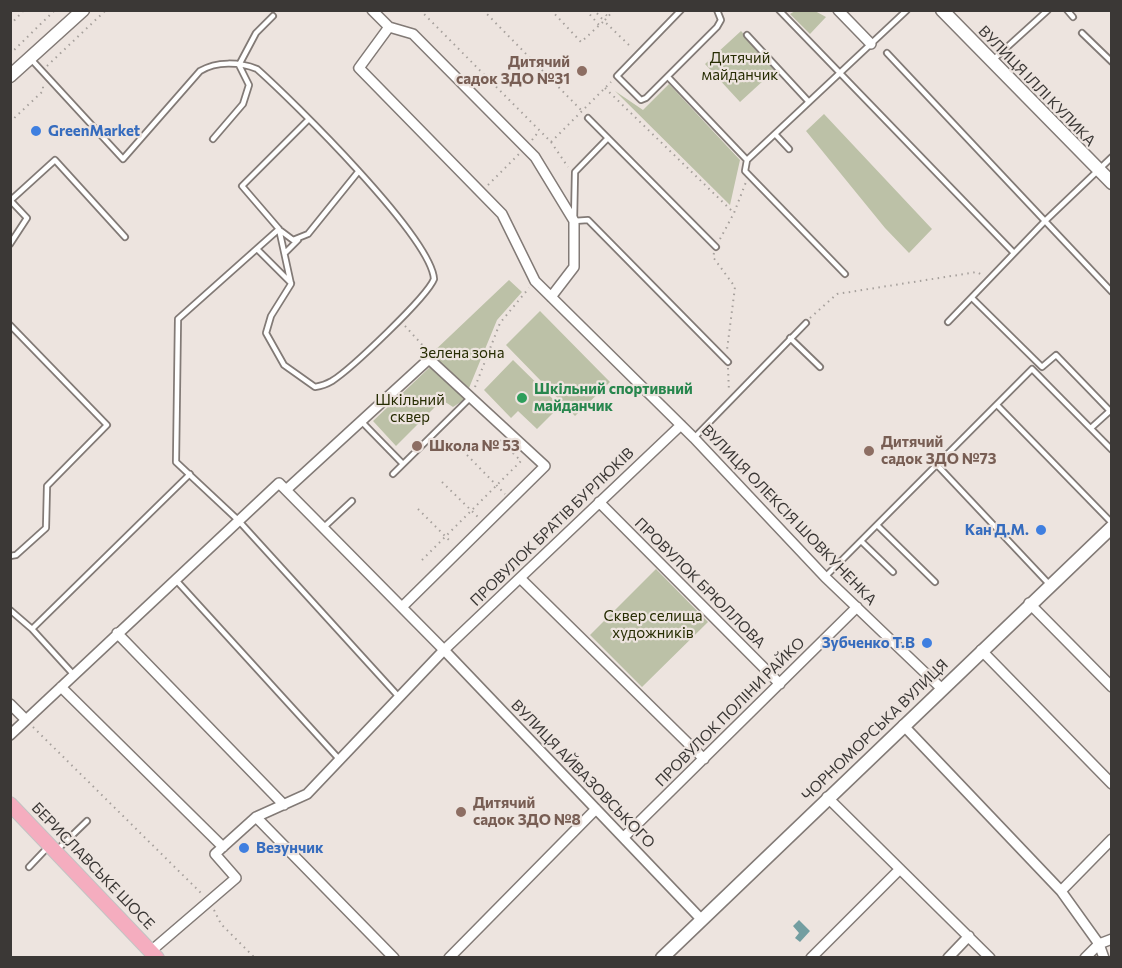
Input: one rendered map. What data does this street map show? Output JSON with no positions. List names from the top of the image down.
{
  "streets": {
    "main road": ["БЕРИСЛАВСЬКЕ ШОСЕ"],
    "street": [
      "ВУЛИЦЯ ІЛЛІ КУЛИКА",
      "ВУЛИЦЯ ОЛЕКСІЯ ШОВКУНЕНКА",
      "ПРОВУЛОК БРАТІВ БУРЛЮКІВ",
      "ПРОВУЛОК БРЮЛЛОВА",
      "ПРОВУЛОК ПОЛІНИ РАЙКО",
      "ЧОРНОМОРСЬКА ВУЛИЦЯ",
      "ВУЛИЦЯ АЙВАЗОВСЬКОГО"
    ]
  },
  "crossings": [
    ["ВУЛИЦЯ ОЛЕКСІЯ ШОВКУНЕНКА", "ПРОВУЛОК БРАТІВ БУРЛЮКІВ"],
    ["ВУЛИЦЯ ОЛЕКСІЯ ШОВКУНЕНКА", "ПРОВУЛОК ПОЛІНИ РАЙКО"],
    ["ВУЛИЦЯ ОЛЕКСІЯ ШОВКУНЕНКА", "ЧОРНОМОРСЬКА ВУЛИЦЯ"],
    ["ПРОВУЛОК БРАТІВ БУРЛЮКІВ", "ПРОВУЛОК БРЮЛЛОВА"],
    ["ПРОВУЛОК БРАТІВ БУРЛЮКІВ", "ВУЛИЦЯ АЙВАЗОВСЬКОГО"],
    ["ПРОВУЛОК БРЮЛЛОВА", "ПРОВУЛОК ПОЛІНИ РАЙКО"],
    ["ПРОВУЛОК ПОЛІНИ РАЙКО", "ВУЛИЦЯ АЙВАЗОВСЬКОГО"],
    ["ЧОРНОМОРСЬКА ВУЛИЦЯ", "ВУЛИЦЯ АЙВАЗОВСЬКОГО"]
  ],
  "parks": [
    "Дитячий майданчик",
    "Зелена зона",
    "Шкільний сквер",
    "Сквер селища художників"
  ],
  "places": [
    "Дитячий садок ЗДО №31",
    "GreenMarket",
    "Шкільний спортивний майданчик",
    "Школа № 53",
    "Дитячий садок ЗДО №73",
    "Кан Д.М.",
    "Зубченко Т.В",
    "Дитячий садок ЗДО №8",
    "Везунчик"
  ]
}
